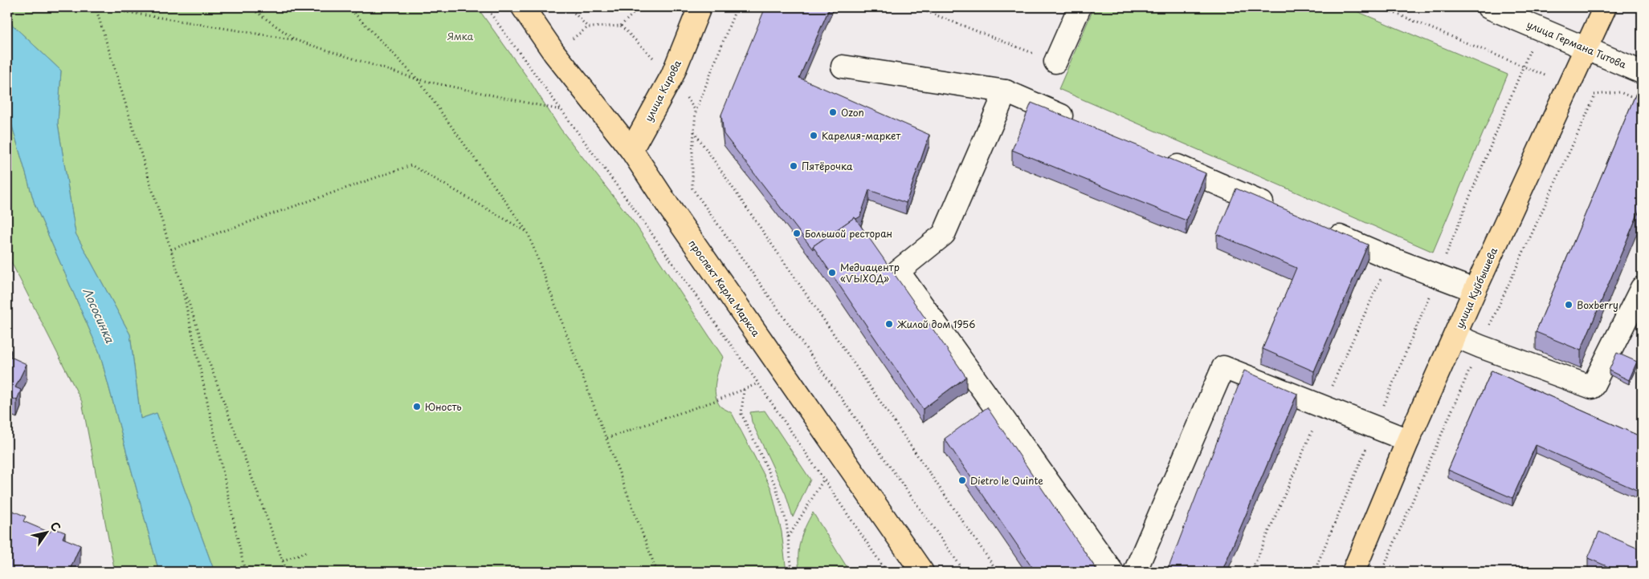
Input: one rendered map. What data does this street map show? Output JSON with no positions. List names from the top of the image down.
{
  "streets": {
    "main road": ["улица Кирова", "проспект Карла Маркса", "улица Куйбышева"],
    "street": ["улица Германа Титова"]
  },
  "crossings": [
    ["улица Германа Титова", "улица Куйбышева"],
    ["улица Кирова", "проспект Карла Маркса"]
  ],
  "water": ["Лососинка"],
  "parks": ["Ямка"],
  "places": [
    "Ozon",
    "Карелия-маркет",
    "Пятёрочка",
    "Большой ресторан",
    "Медиацентр «ѴЫХОД»",
    "Boxberry",
    "Жилой дом 1956",
    "Юность",
    "Dietro le Quinte"
  ],
  "north": "top right"
}
